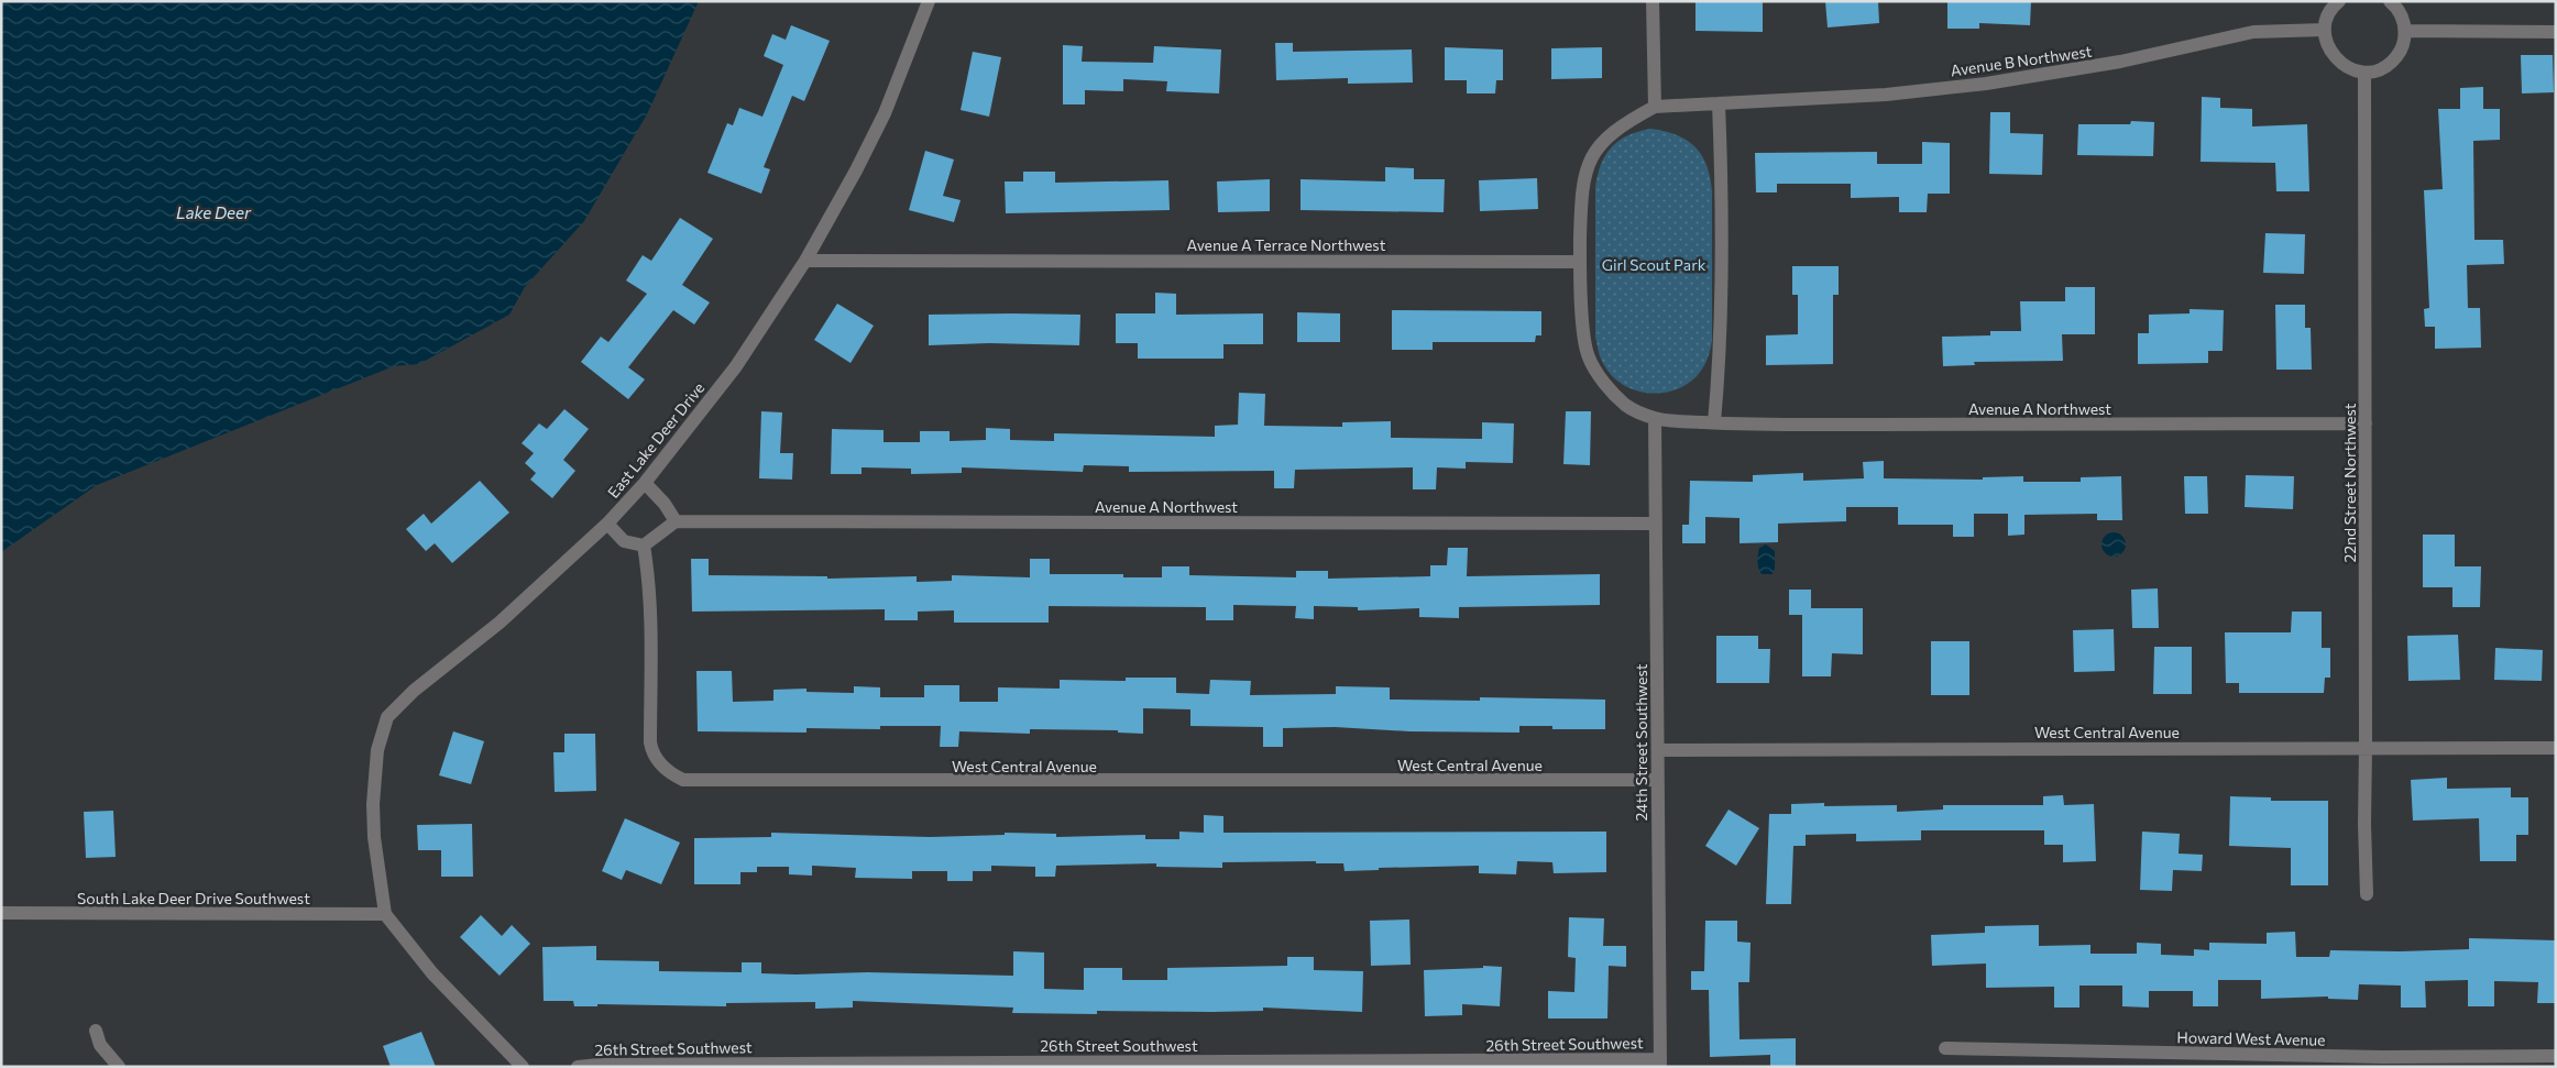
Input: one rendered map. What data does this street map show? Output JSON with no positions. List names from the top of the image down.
{
  "streets": {
    "street": [
      "Avenue B Northwest",
      "Avenue A Terrace Northwest",
      "Avenue A Northwest",
      "East Lake Deer Drive",
      "22nd Street Northwest",
      "West Central Avenue",
      "24th Street Southwest",
      "South Lake Deer Drive Southwest",
      "Howard West Avenue",
      "26th Street Southwest"
    ]
  },
  "crossings": [
    ["Avenue A Terrace Northwest", "East Lake Deer Drive"],
    ["Avenue A Northwest", "22nd Street Northwest"],
    ["Avenue A Northwest", "24th Street Southwest"],
    ["East Lake Deer Drive", "South Lake Deer Drive Southwest"],
    ["22nd Street Northwest", "West Central Avenue"],
    ["West Central Avenue", "24th Street Southwest"],
    ["24th Street Southwest", "26th Street Southwest"]
  ],
  "water": ["Lake Deer"],
  "parks": ["Girl Scout Park"]
}
